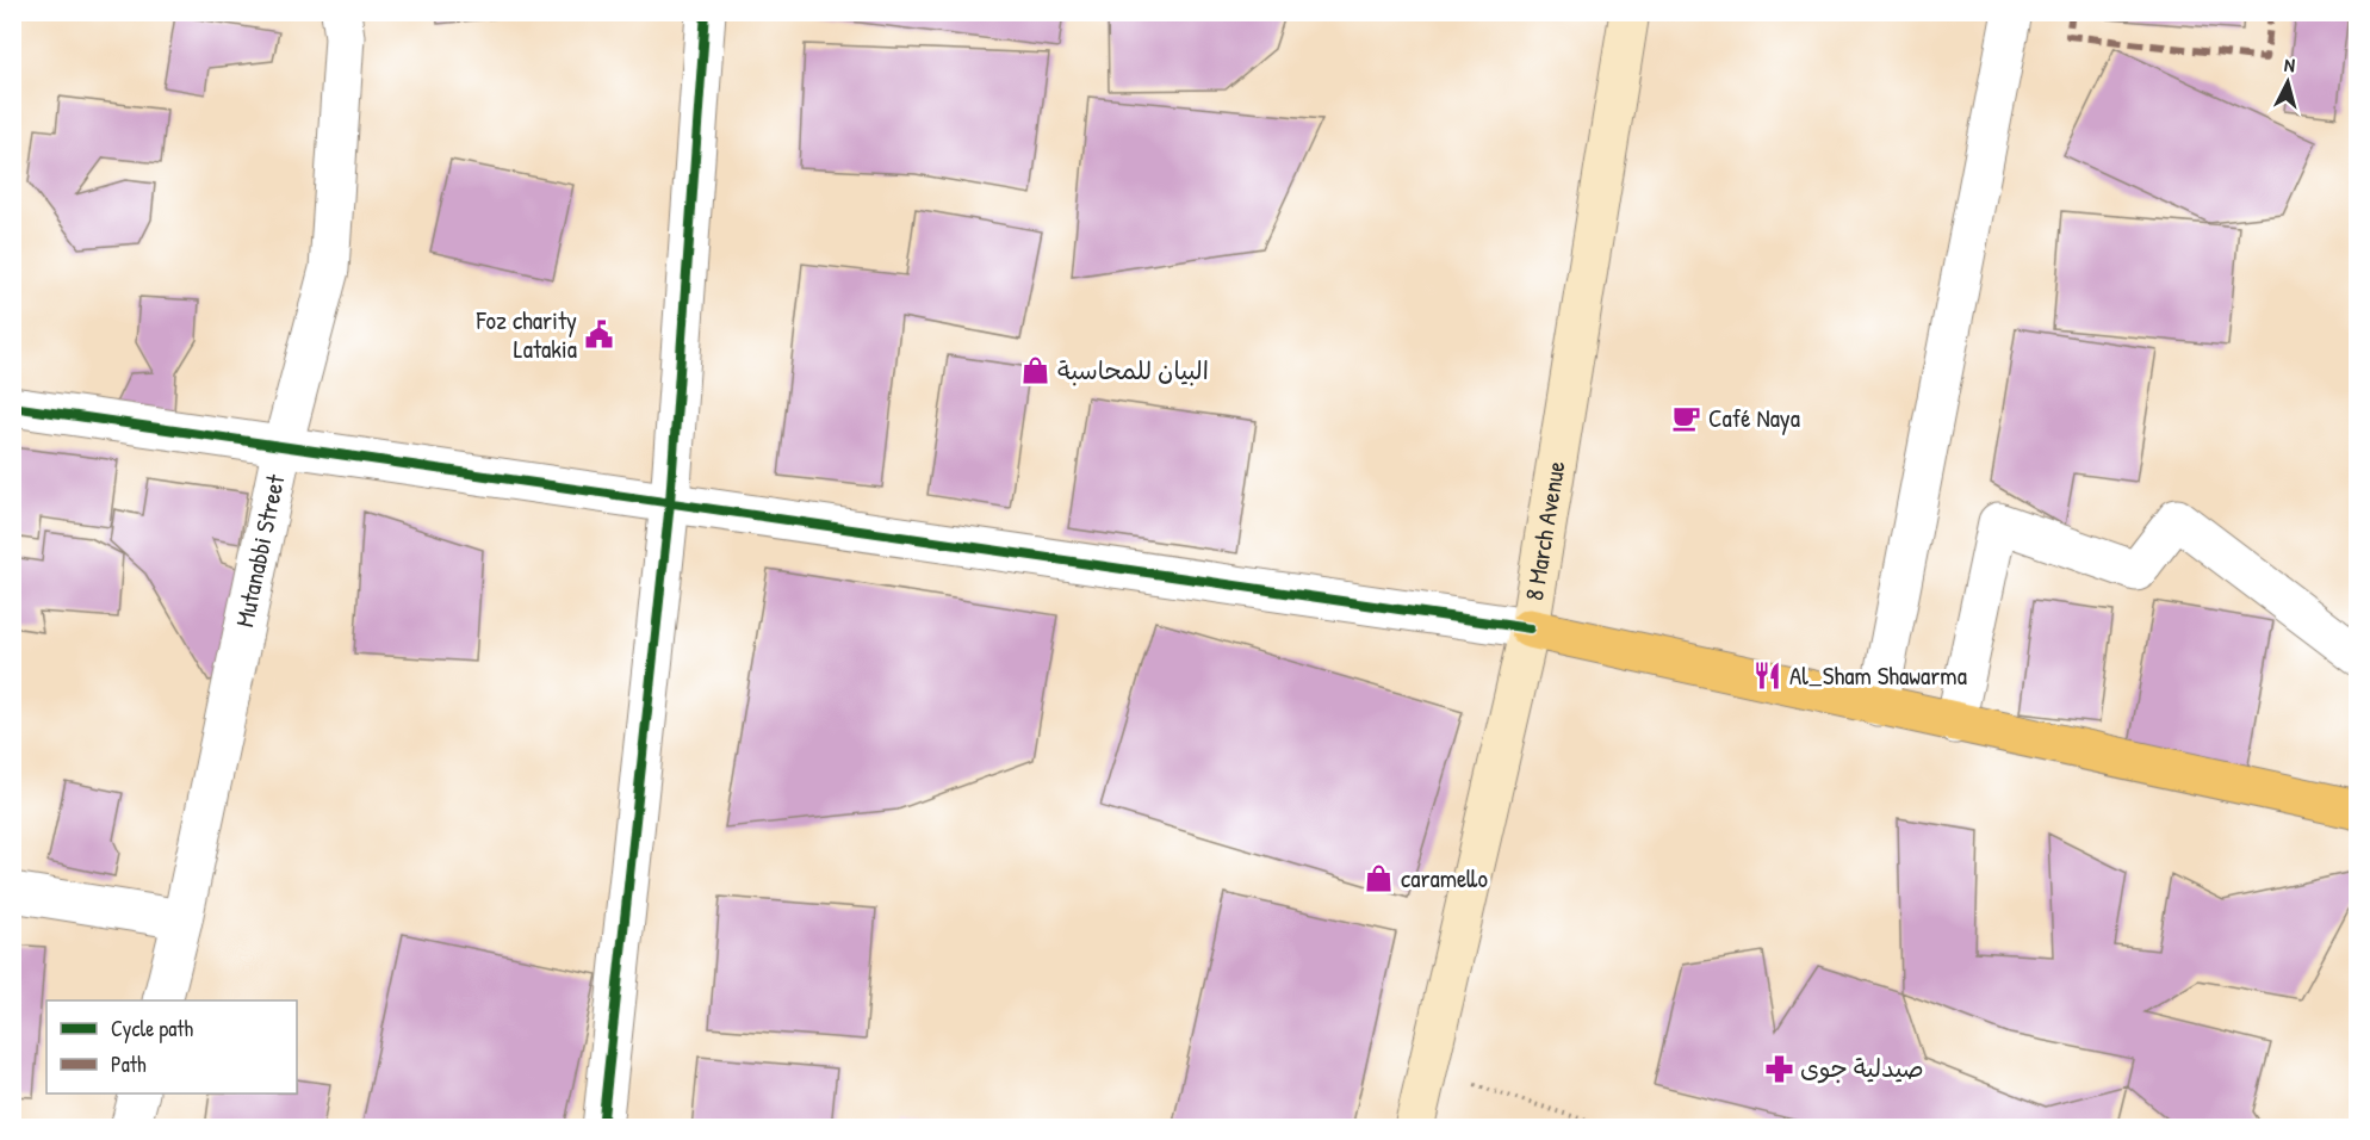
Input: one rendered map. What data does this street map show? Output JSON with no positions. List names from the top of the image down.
{
  "streets": {
    "main road": ["8 March Avenue"],
    "street": ["Mutanabbi Street"]
  },
  "places": {
    "public building": ["Foz charity Latakia"],
    "shop": ["البيان للمحاسبة", "caramello"],
    "cafe": ["Café Naya"],
    "restaurant": ["Al_Sham Shawarma"],
    "pharmacy": ["صيدلية جوى"]
  },
  "legend": ["Cycle path", "Path"],
  "north": "top"
}
